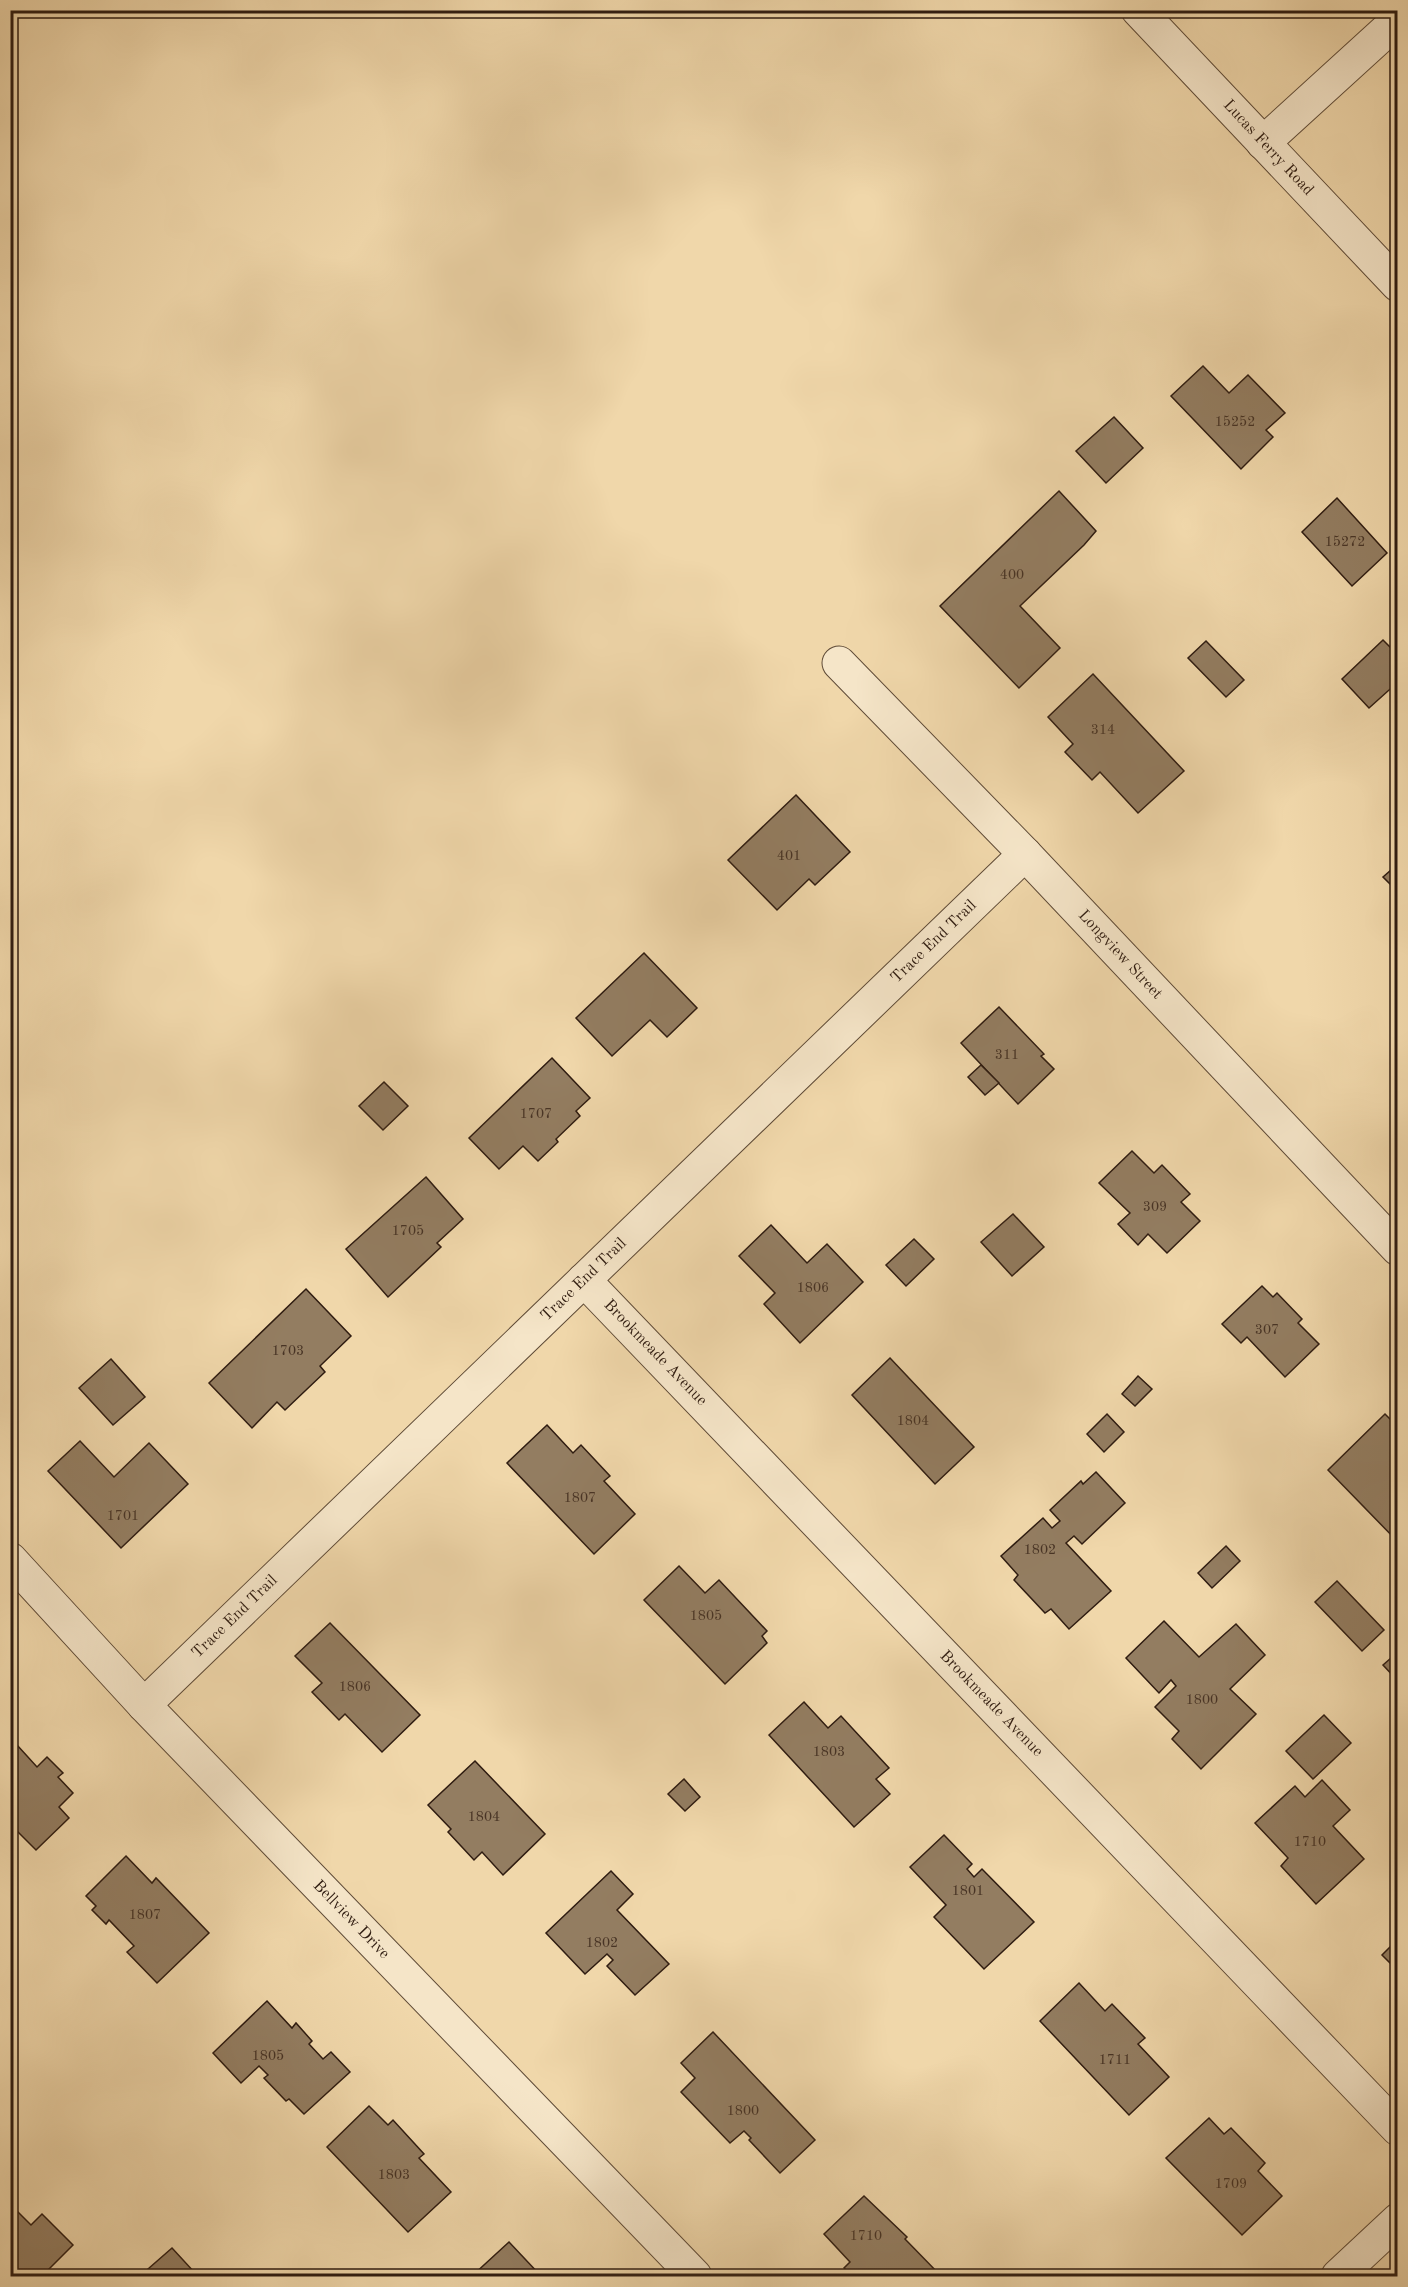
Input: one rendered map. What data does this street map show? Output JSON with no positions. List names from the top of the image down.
{
  "streets": {
    "street": [
      "Lucas Ferry Road",
      "Trace End Trail",
      "Longview Street",
      "Brookmeade Avenue",
      "Bellview Drive"
    ]
  },
  "crossings": [
    ["Trace End Trail", "Longview Street"],
    ["Trace End Trail", "Brookmeade Avenue"],
    ["Trace End Trail", "Bellview Drive"]
  ],
  "house_numbers": [
    "15252",
    "15272",
    "400",
    "314",
    "401",
    "311",
    "1707",
    "309",
    "1705",
    "1806",
    "307",
    "1703",
    "1804",
    "1807",
    "1701",
    "1802",
    "1805",
    "1806",
    "1800",
    "1803",
    "1804",
    "1710",
    "1801",
    "1807",
    "1802",
    "1805",
    "1711",
    "1800",
    "1803",
    "1709",
    "1710"
  ]
}
